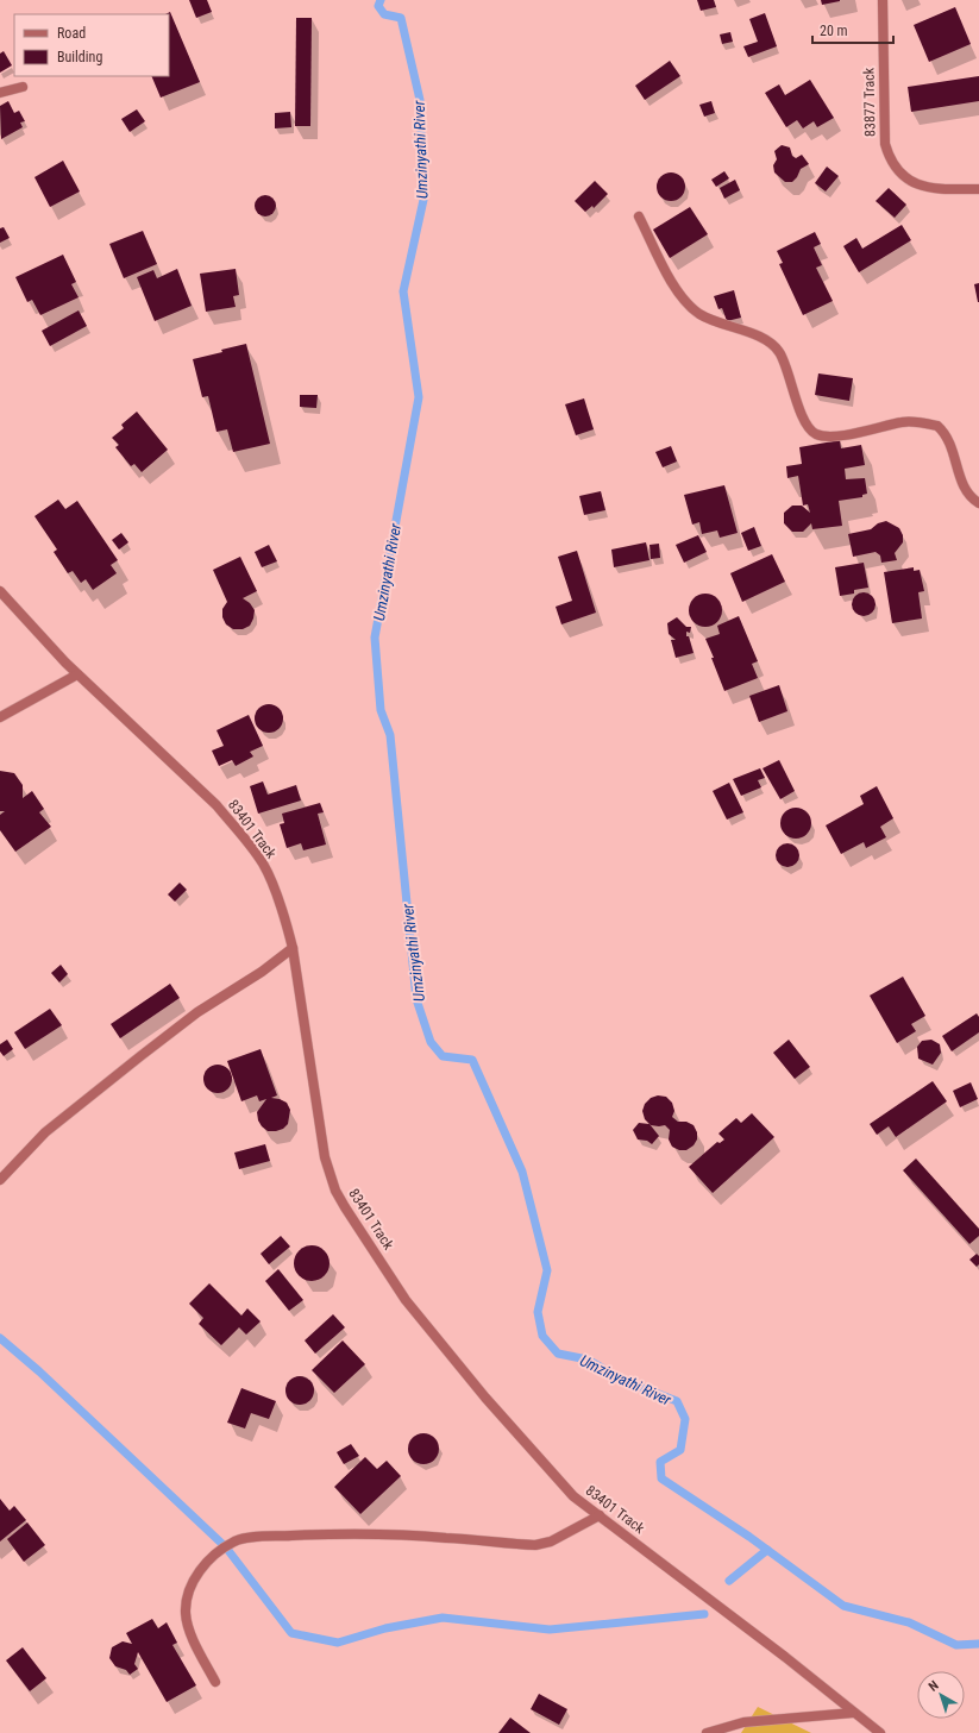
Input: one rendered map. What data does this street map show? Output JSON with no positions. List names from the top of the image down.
{
  "streets": {
    "street": ["83877 Track", "83401 Track"]
  },
  "water": ["Umzinyathi River"],
  "legend": ["Road", "Building"],
  "scale_bar": "20 m",
  "north": "top left"
}
